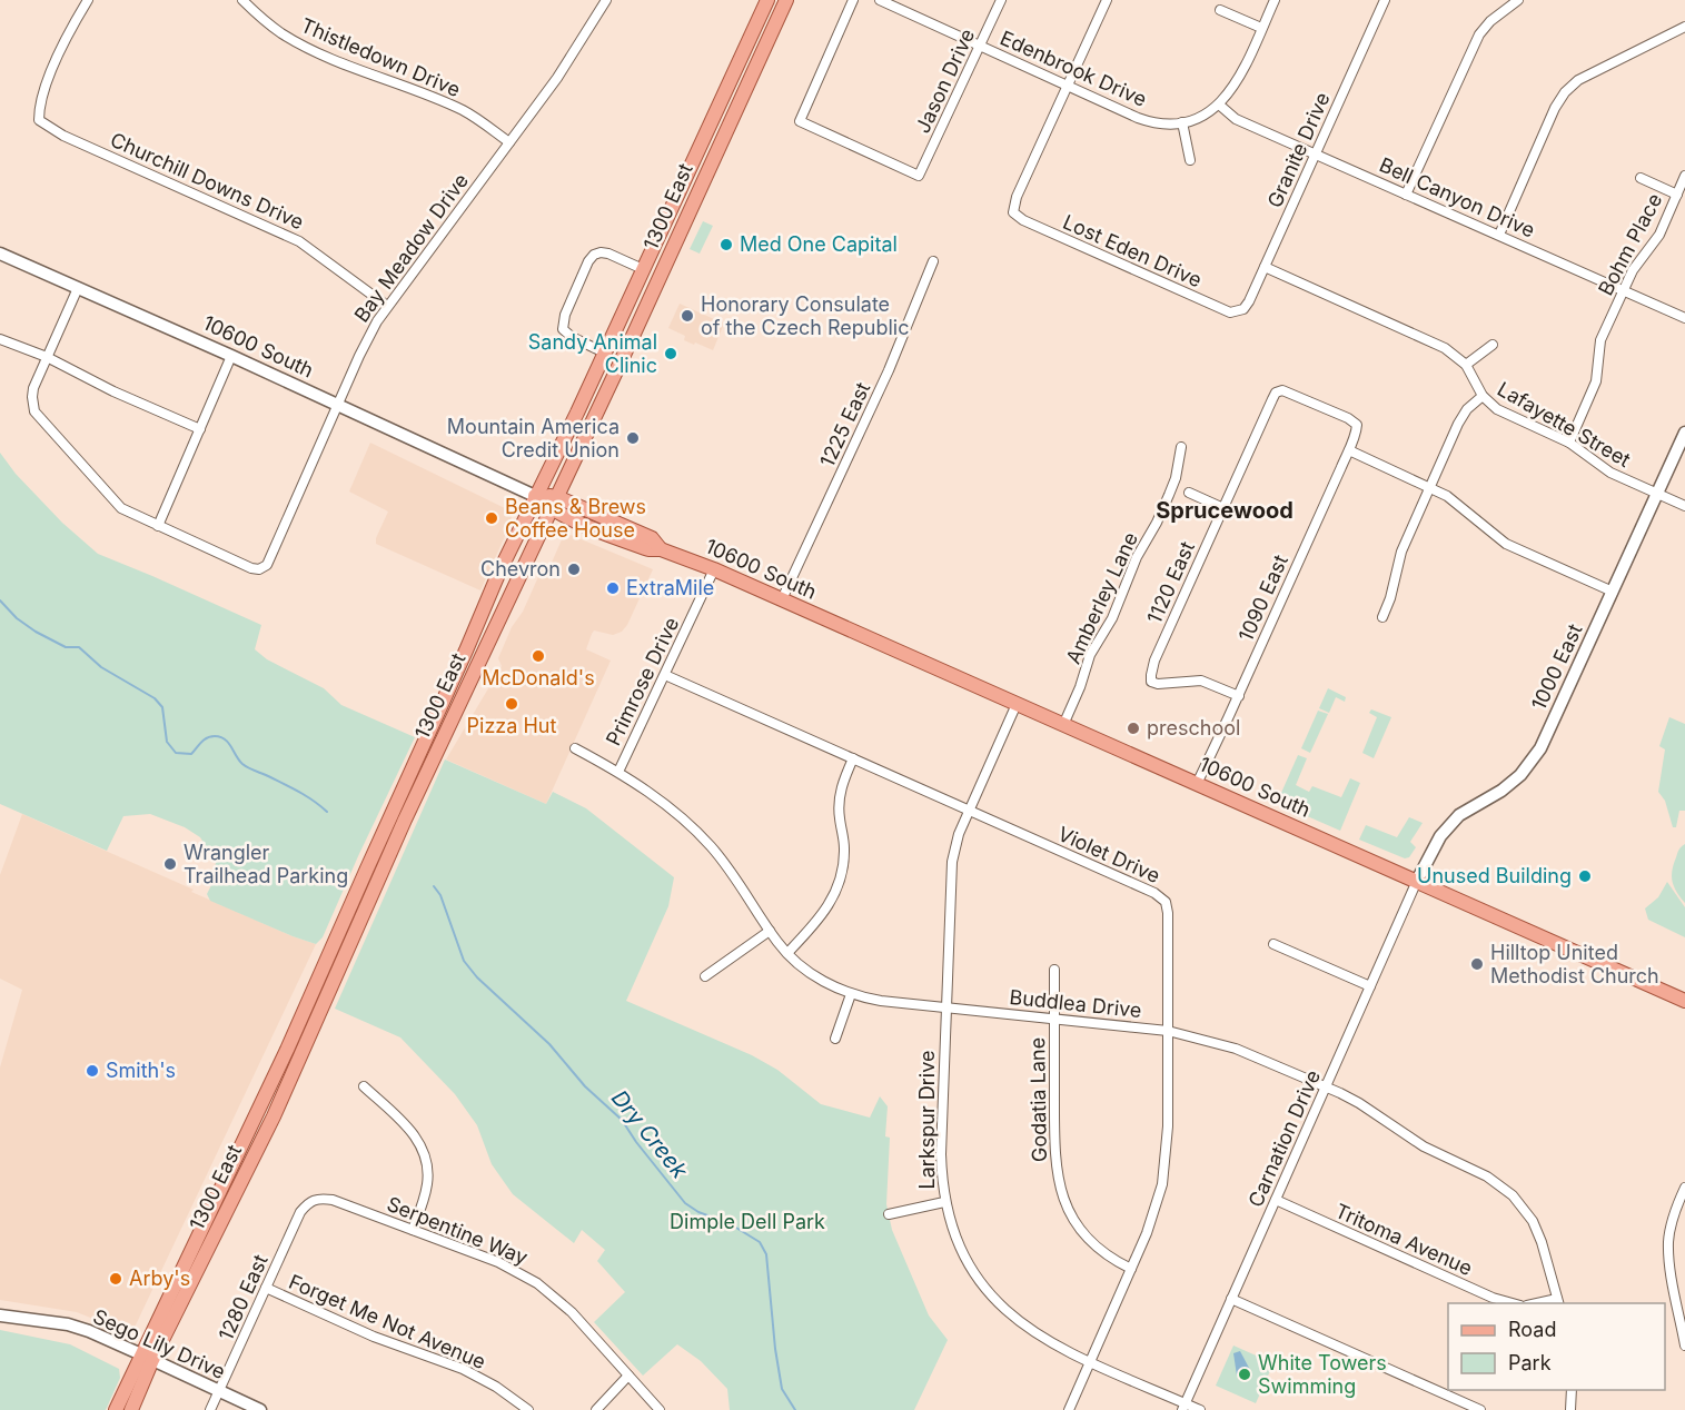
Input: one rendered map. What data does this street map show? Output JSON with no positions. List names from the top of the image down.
{
  "streets": {
    "main road": [
      "1300 East",
      "10600 South",
      "1000 East",
      "Sego Lily Drive"
    ],
    "street": [
      "Thistledown Drive",
      "Edenbrook Drive",
      "Jason Drive",
      "Granite Drive",
      "Churchill Downs Drive",
      "Bell Canyon Drive",
      "Bohm Place",
      "Bay Meadow Drive",
      "Lost Eden Drive",
      "1225 East",
      "Lafayette Street",
      "1120 East",
      "Amberley Lane",
      "1090 East",
      "Primrose Drive",
      "Violet Drive",
      "Buddlea Drive",
      "Godatia Lane",
      "Larkspur Drive",
      "Carnation Drive",
      "Serpentine Way",
      "Tritoma Avenue",
      "1280 East",
      "Forget Me Not Avenue"
    ]
  },
  "crossings": [
    ["Thistledown Drive", "Bay Meadow Drive"],
    ["Edenbrook Drive", "Jason Drive"],
    ["Edenbrook Drive", "Bell Canyon Drive"],
    ["Edenbrook Drive", "Lost Eden Drive"],
    ["Granite Drive", "Bell Canyon Drive"],
    ["Granite Drive", "Lost Eden Drive"],
    ["Granite Drive", "Lafayette Street"],
    ["Churchill Downs Drive", "Bay Meadow Drive"],
    ["Bell Canyon Drive", "Bohm Place"],
    ["1300 East", "10600 South"],
    ["1300 East", "Sego Lily Drive"],
    ["Bohm Place", "Lafayette Street"],
    ["Bay Meadow Drive", "10600 South"],
    ["10600 South", "1225 East"],
    ["10600 South", "Amberley Lane"],
    ["10600 South", "1090 East"],
    ["10600 South", "1000 East"],
    ["10600 South", "Primrose Drive"],
    ["10600 South", "Larkspur Drive"],
    ["10600 South", "Carnation Drive"],
    ["Lafayette Street", "1000 East"],
    ["1120 East", "1090 East"],
    ["1000 East", "Carnation Drive"],
    ["Primrose Drive", "Violet Drive"],
    ["Primrose Drive", "Buddlea Drive"],
    ["Violet Drive", "Buddlea Drive"],
    ["Violet Drive", "Godatia Lane"],
    ["Violet Drive", "Larkspur Drive"],
    ["Buddlea Drive", "Godatia Lane"],
    ["Buddlea Drive", "Larkspur Drive"],
    ["Buddlea Drive", "Carnation Drive"],
    ["Larkspur Drive", "Carnation Drive"],
    ["Carnation Drive", "Tritoma Avenue"],
    ["Serpentine Way", "1280 East"],
    ["1280 East", "Forget Me Not Avenue"],
    ["1280 East", "Sego Lily Drive"]
  ],
  "districts": ["Sprucewood"],
  "water": ["Dry Creek"],
  "parks": ["Dimple Dell Park"],
  "places": [
    "Med One Capital",
    "Honorary Consulate of the Czech Republic",
    "Sandy Animal Clinic",
    "Mountain America Credit Union",
    "Beans & Brews Coffee House",
    "Chevron",
    "ExtraMile",
    "McDonald's",
    "Pizza Hut",
    "preschool",
    "Wrangler Trailhead Parking",
    "Unused Building",
    "Hilltop United Methodist Church",
    "Smith's",
    "Arby's",
    "White Towers Swimming"
  ],
  "legend": ["Road", "Park"]
}
